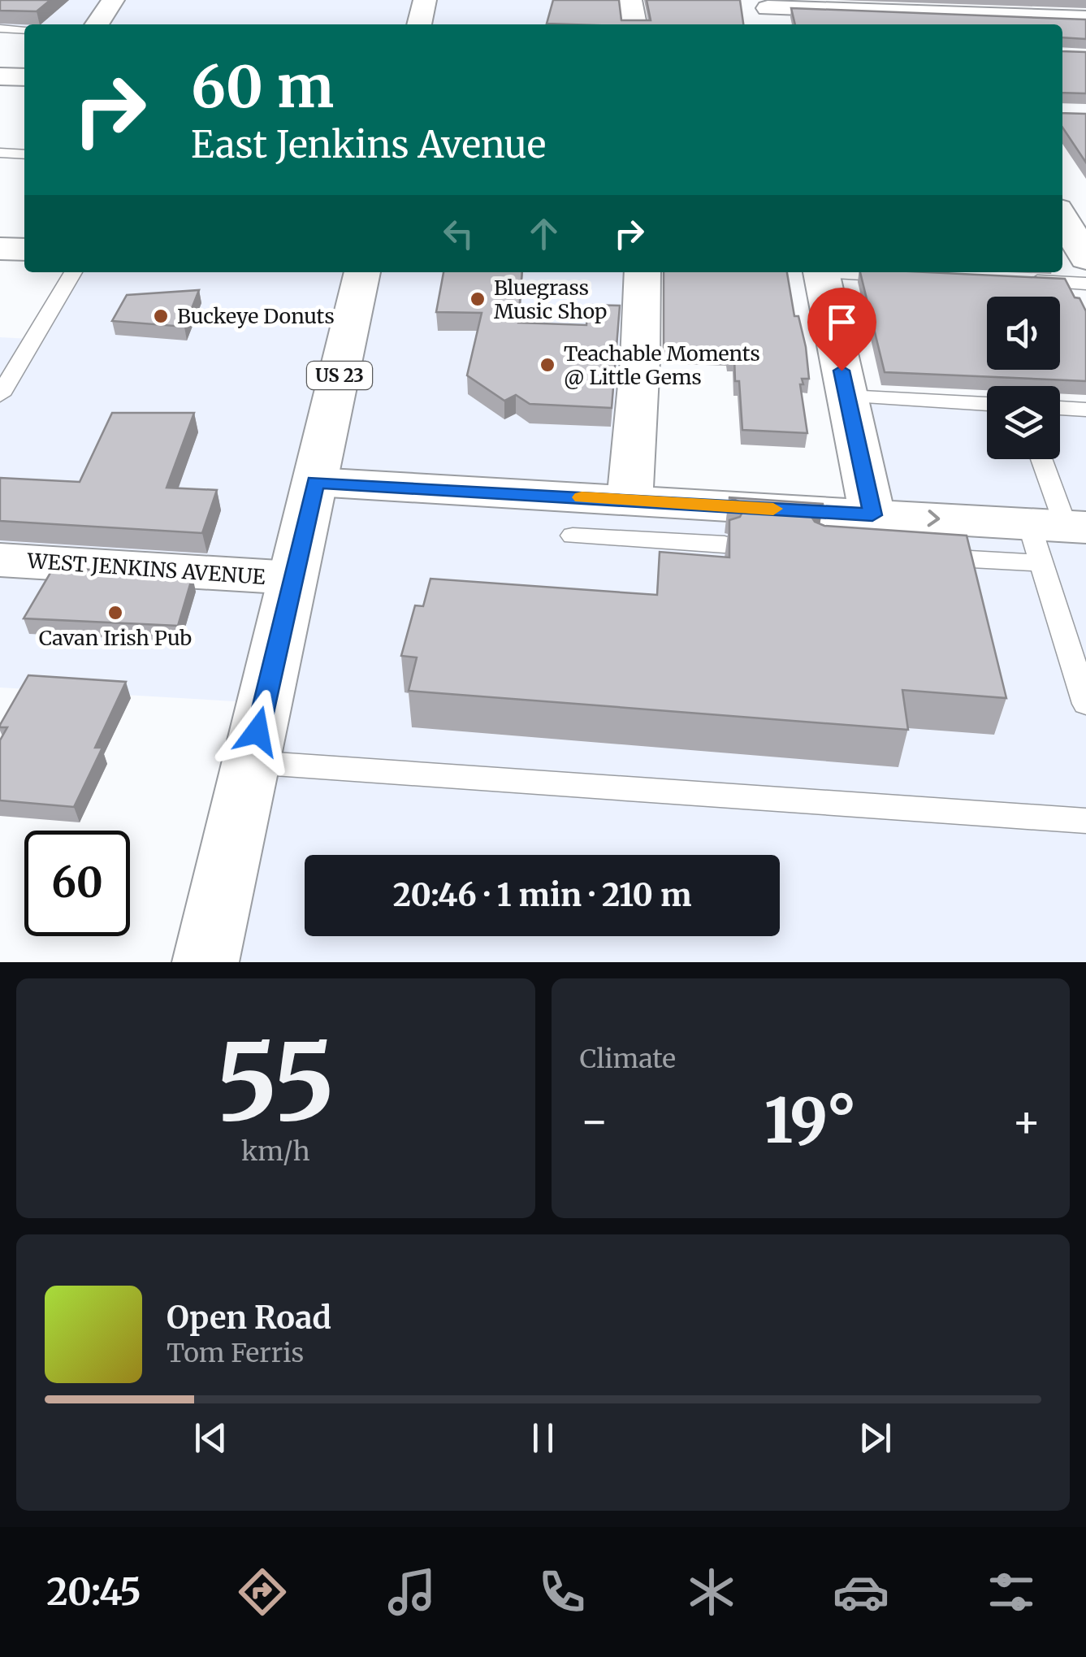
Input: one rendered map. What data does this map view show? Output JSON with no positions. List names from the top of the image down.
{
  "streets": {
    "street": ["US 23", "WEST JENKINS AVENUE"]
  },
  "crossings": [
    ["US 23", "WEST JENKINS AVENUE"]
  ],
  "places": [
    "Bluegrass Music Shop",
    "Buckeye Donuts",
    "Teachable Moments @ Little Gems",
    "Cavan Irish Pub"
  ],
  "page": {
    "turn": ["60 m", "East Jenkins Avenue"],
    "limit": "60",
    "trip": "20:46 · 1 min · 210 m",
    "tile": [
      ["55", "km/h"],
      "Climate"
    ],
    "heat": ["−", "19°", "+"],
    "song": ["Open Road", "Tom Ferris"],
    "tabs": "20:45"
  }
}
